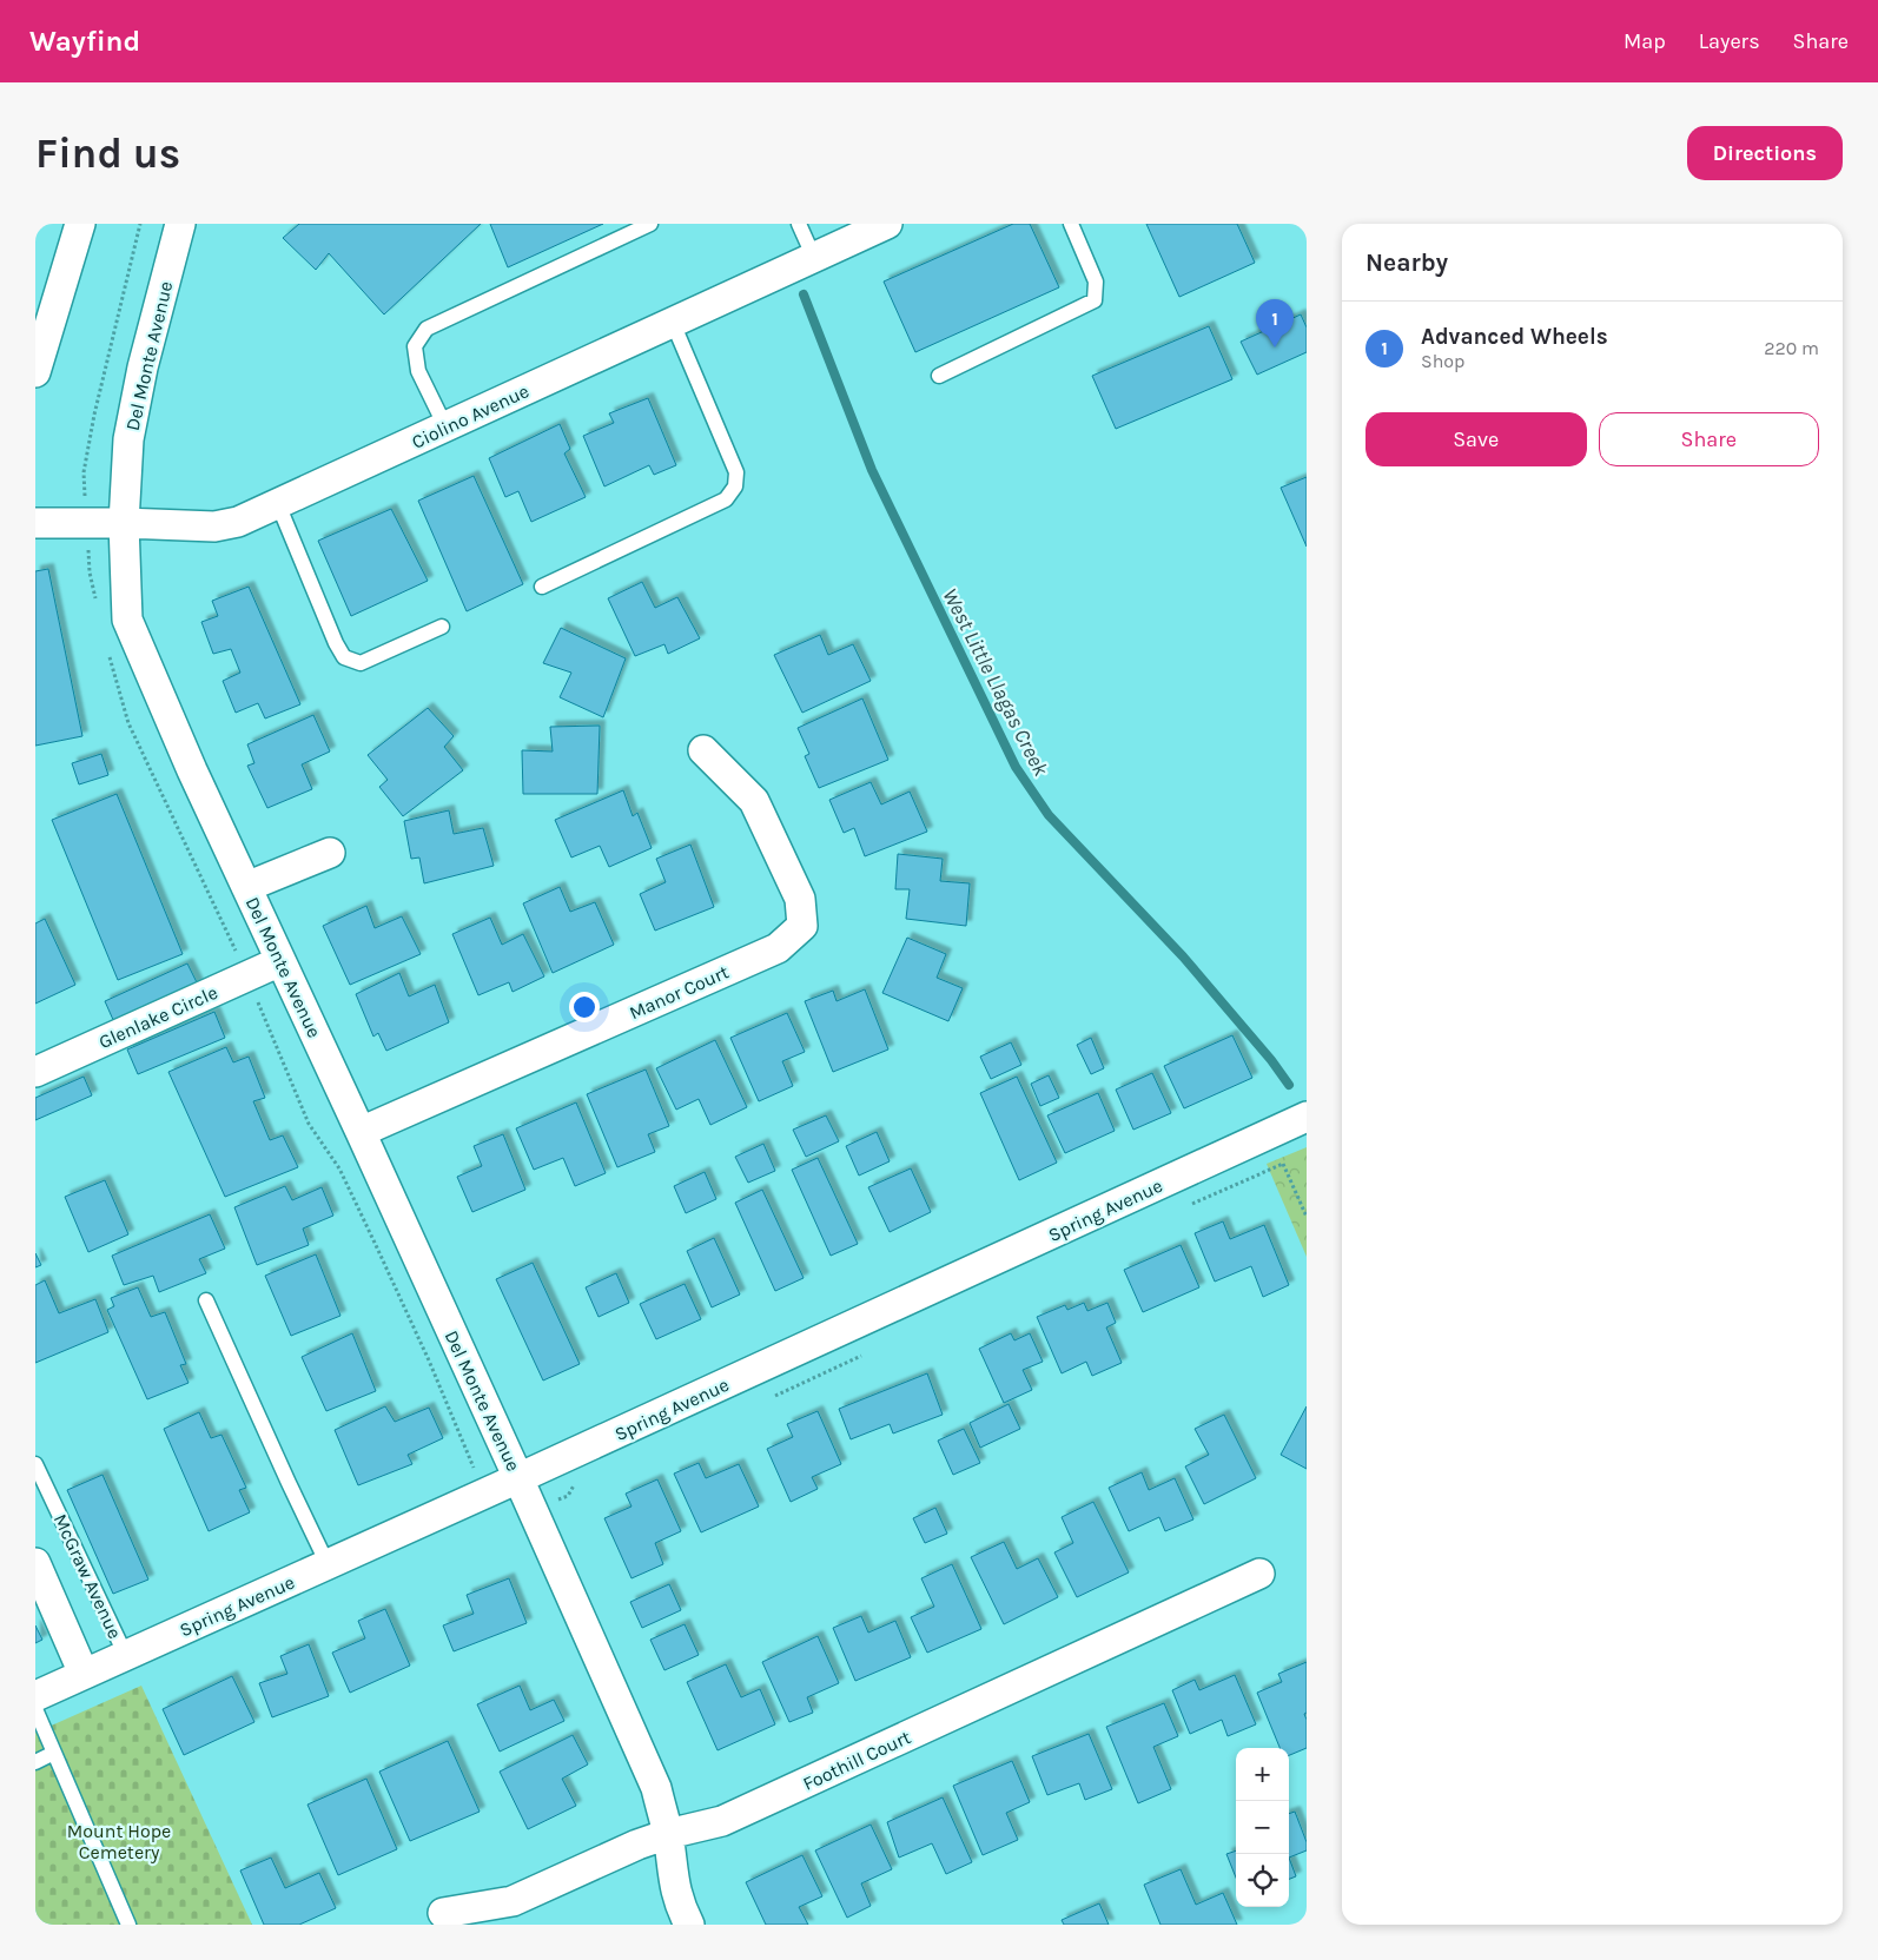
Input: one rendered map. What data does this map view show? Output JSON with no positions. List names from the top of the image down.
{
  "streets": {
    "street": [
      "Del Monte Avenue",
      "Ciolino Avenue",
      "Manor Court",
      "Glenlake Circle",
      "Spring Avenue",
      "Foothill Court"
    ],
    "lane": ["McGraw Avenue"]
  },
  "crossings": [
    ["Del Monte Avenue", "Ciolino Avenue"],
    ["Del Monte Avenue", "Manor Court"],
    ["Del Monte Avenue", "Glenlake Circle"],
    ["Del Monte Avenue", "Spring Avenue"],
    ["Del Monte Avenue", "Foothill Court"],
    ["Spring Avenue", "McGraw Avenue"]
  ],
  "water": ["West Little Llagas Creek"],
  "parks": ["Mount Hope Cemetery"],
  "page": {
    "header": "Wayfind",
    "nav": ["Map", "Layers", "Share"],
    "buttons": [
      "Directions",
      ["Save", "Share"]
    ],
    "title": "Find us",
    "heading": "Nearby",
    "pins": "1",
    "list": [
      {
        "mark": "1",
        "name": "Advanced Wheels",
        "note": "Shop",
        "value": "220 m"
      }
    ],
    "map_buttons": ["+", "−"]
  }
}
